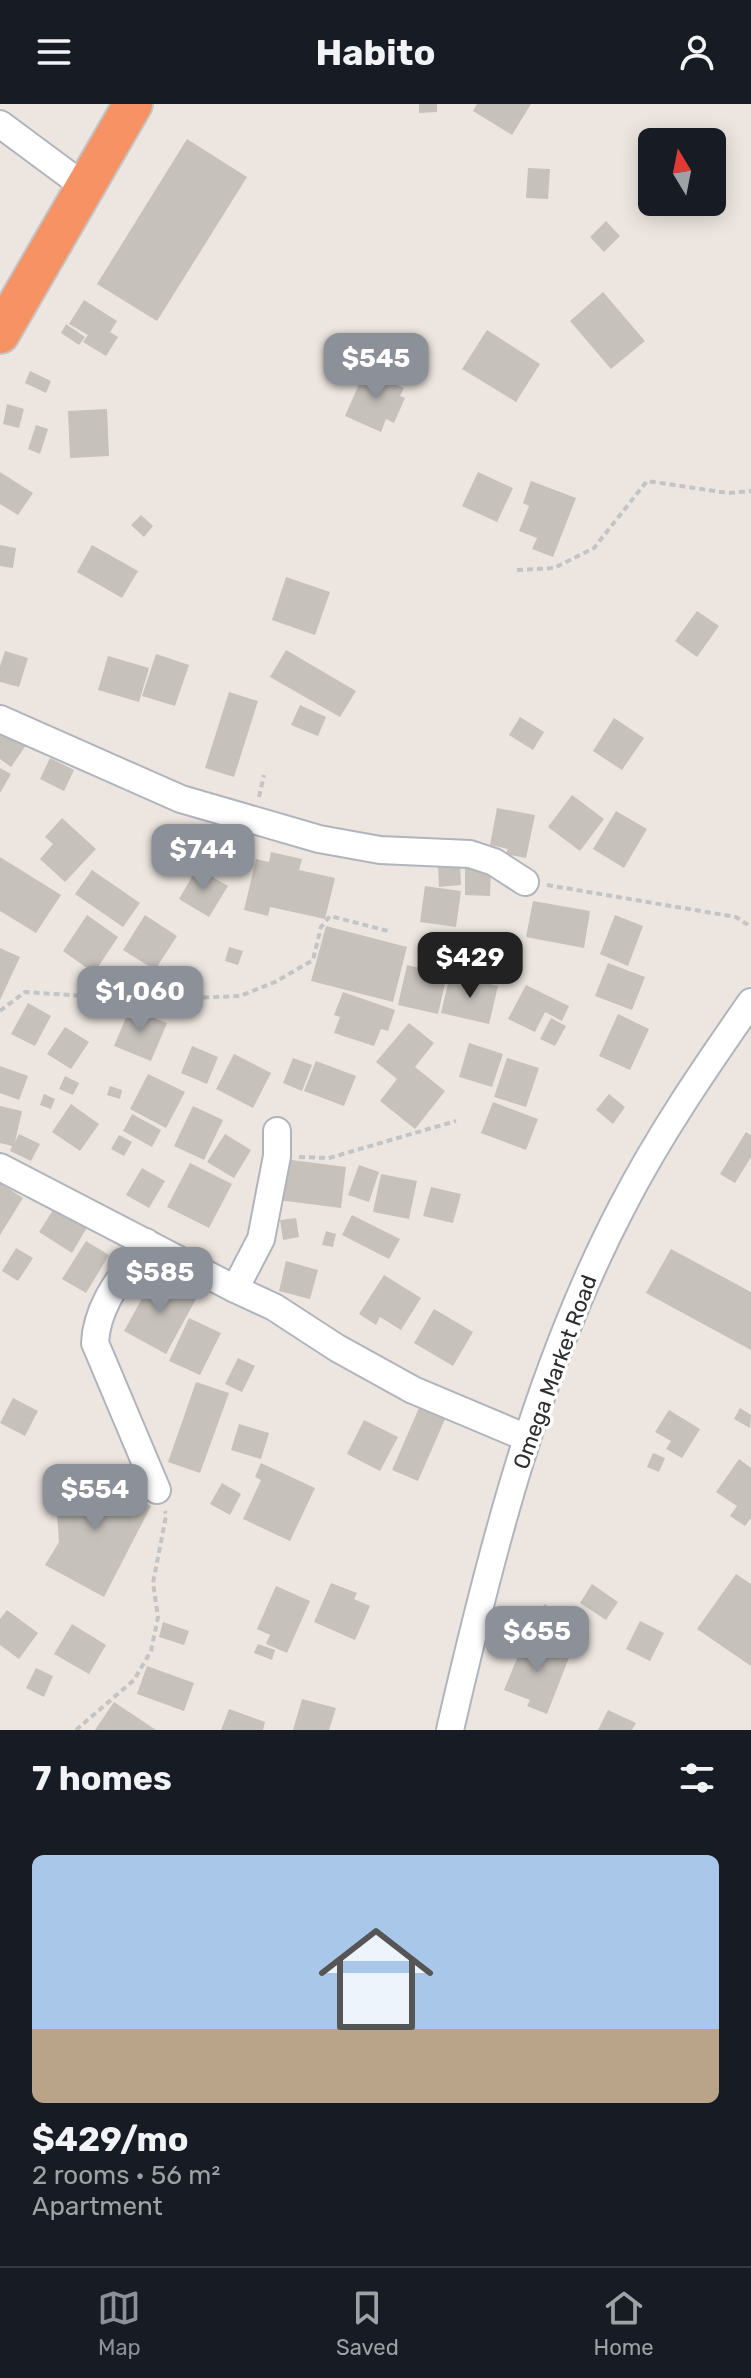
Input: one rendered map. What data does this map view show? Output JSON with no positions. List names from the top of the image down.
{
  "streets": {
    "street": ["Omega Market Road"]
  },
  "north": "top",
  "page": {
    "header": "Habito",
    "price": [
      "$545",
      "$744",
      "$429",
      "$1,060",
      "$585",
      "$554",
      "$655"
    ],
    "heading": "7 homes",
    "list": [
      {
        "name": "$429/mo",
        "note": "2 rooms · 56 m² · Apartment"
      }
    ],
    "tabs": ["Map", "Saved", "Home"]
  }
}
